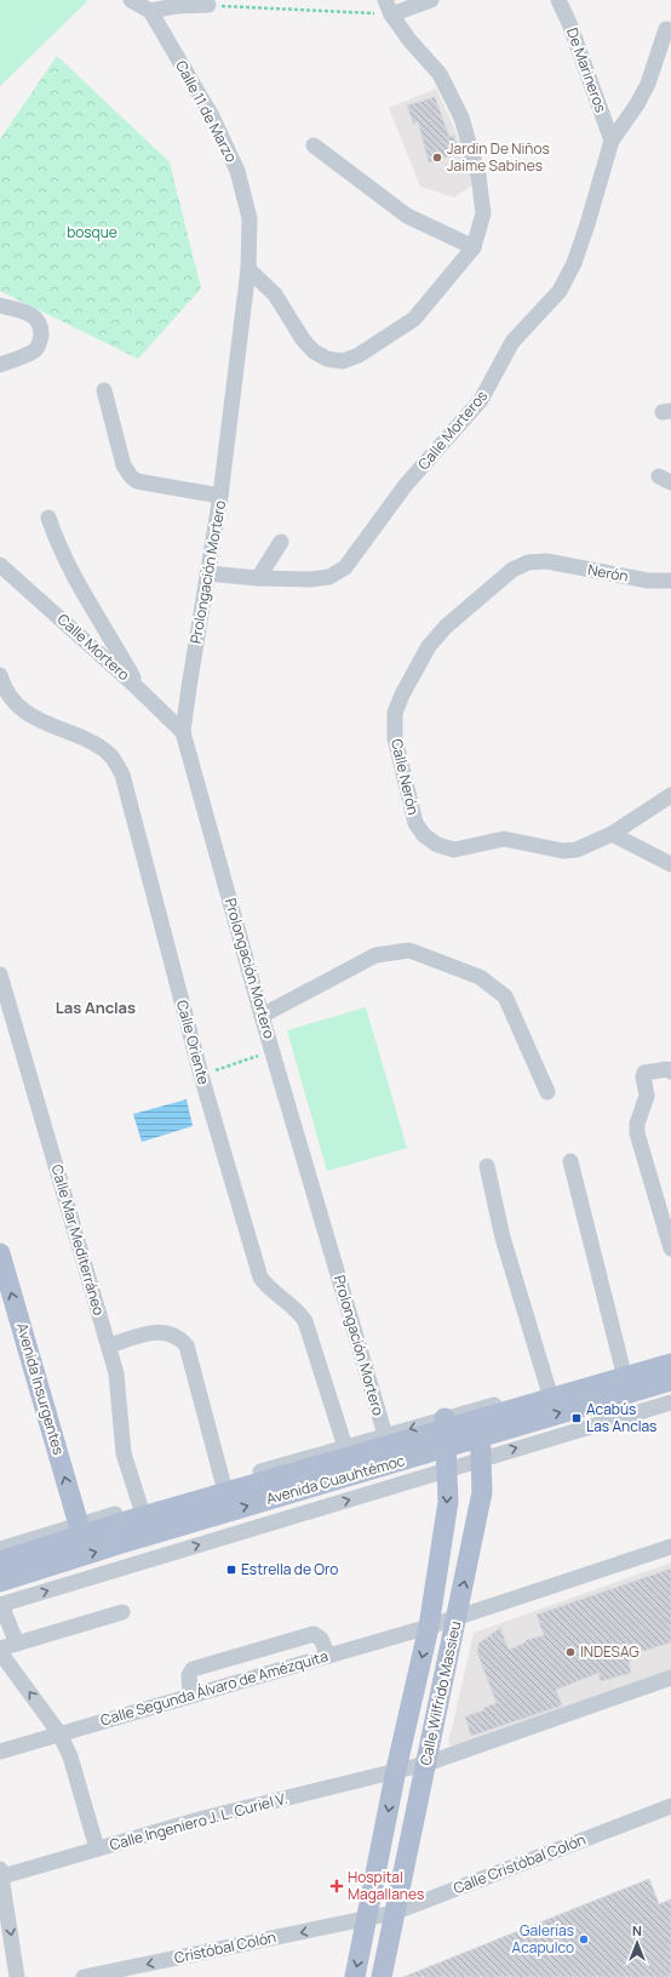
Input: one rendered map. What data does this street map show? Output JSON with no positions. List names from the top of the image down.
{
  "streets": {
    "main road": ["Avenida Insurgentes", "Avenida Cuauhtémoc", "Calle Wilfrido Massieu"],
    "street": [
      "De Marineros",
      "Calle 11 de Marzo",
      "Calle Morteros",
      "Prolongación Mortero",
      "Nerón",
      "Calle Mortero",
      "Calle Nerón",
      "Calle Oriente",
      "Calle Mar Mediterráneo",
      "Calle Segunda Álvaro de Amézquita",
      "Calle Ingeniero J. L. Curiel V.",
      "Calle Cristóbal Colón",
      "Cristóbal Colón"
    ]
  },
  "crossings": [
    ["De Marineros", "Calle Morteros"],
    ["Calle 11 de Marzo", "Prolongación Mortero"],
    ["Calle Morteros", "Prolongación Mortero"],
    ["Prolongación Mortero", "Calle Mortero"],
    ["Nerón", "Calle Nerón"],
    ["Calle Segunda Álvaro de Amézquita", "Calle Wilfrido Massieu"],
    ["Calle Wilfrido Massieu", "Calle Ingeniero J. L. Curiel V."],
    ["Calle Wilfrido Massieu", "Calle Cristóbal Colón"],
    ["Calle Wilfrido Massieu", "Cristóbal Colón"],
    ["Calle Cristóbal Colón", "Cristóbal Colón"]
  ],
  "one_way": ["Avenida Insurgentes", "Cristóbal Colón"],
  "districts": ["Las Anclas"],
  "parks": ["bosque"],
  "places": {
    "other": ["Jardin De Niños Jaime Sabines", "INDESAG", "Galerías Acapulco"],
    "transit": ["Acabús Las Anclas", "Estrella de Oro"],
    "health": ["Hospital Magallanes"]
  },
  "north": "top"
}
